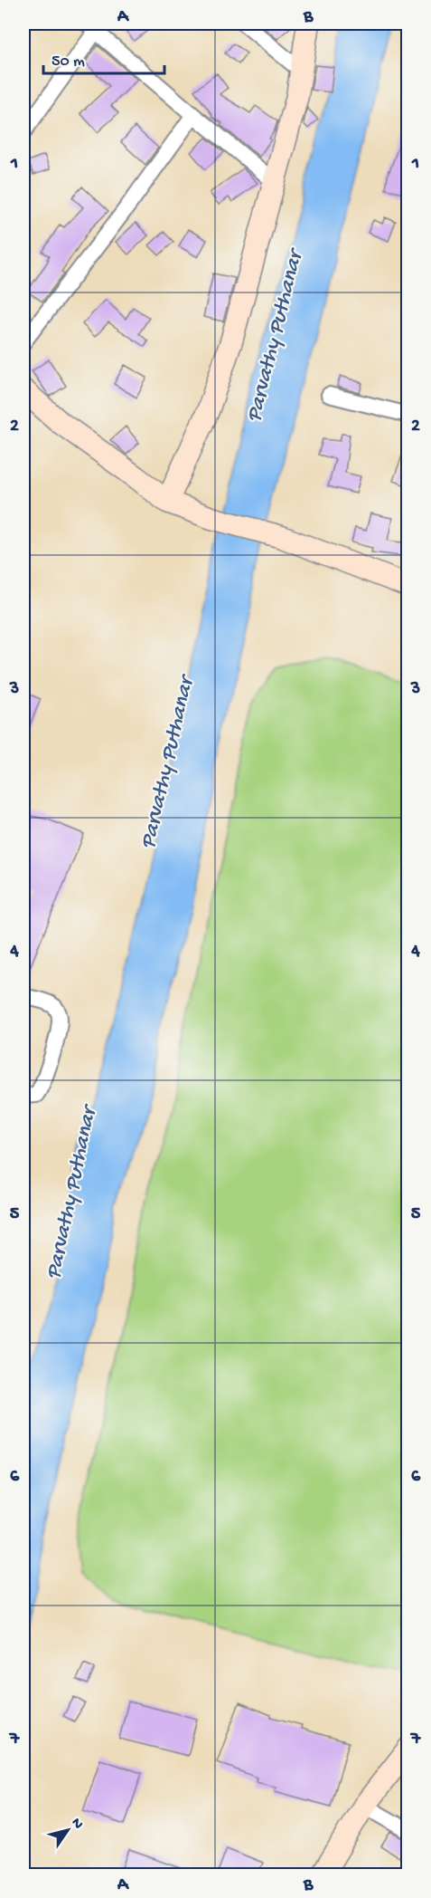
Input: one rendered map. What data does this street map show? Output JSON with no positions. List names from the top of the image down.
{
  "water": ["Parvathy Puthanar"],
  "scale_bar": "50 m",
  "north": "top right",
  "grid": {
    "columns": ["A", "B"],
    "rows": [
      "1",
      "2",
      "3",
      "4",
      "5",
      "6",
      "7"
    ]
  }
}
